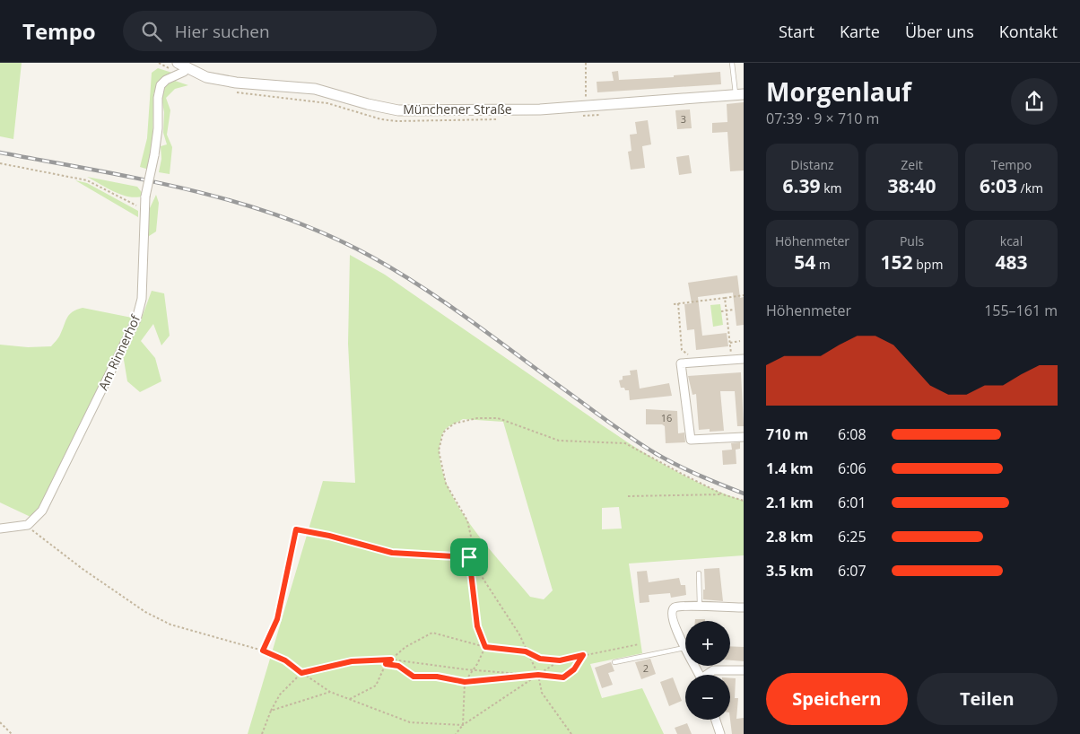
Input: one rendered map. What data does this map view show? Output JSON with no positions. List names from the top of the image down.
{
  "streets": {
    "street": ["Münchener Straße", "Am Rinnerhof"]
  },
  "crossings": [
    ["Münchener Straße", "Am Rinnerhof"]
  ],
  "house_numbers": ["3", "16", "2"],
  "page": {
    "header": "Tempo",
    "search": "Hier suchen",
    "nav": [
      "Start",
      "Karte",
      "Über uns",
      "Kontakt"
    ],
    "heading": ["Morgenlauf", "07:39 · 9 × 710 m"],
    "stats": [
      ["Distanz", "6.39 km"],
      ["Zeit", "38:40"],
      ["Tempo", "6:03 /km"],
      ["Höhenmeter", "54 m"],
      ["Puls", "152 bpm"],
      ["kcal", "483"]
    ],
    "chart": ["Höhenmeter", "155–161 m"],
    "list": [
      {
        "name": "710 m",
        "note": "6:08"
      },
      {
        "name": "1.4 km",
        "note": "6:06"
      },
      {
        "name": "2.1 km",
        "note": "6:01"
      },
      {
        "name": "2.8 km",
        "note": "6:25"
      },
      {
        "name": "3.5 km",
        "note": "6:07"
      }
    ],
    "map_buttons": ["+", "−"],
    "buttons": ["Speichern", "Teilen"]
  }
}
